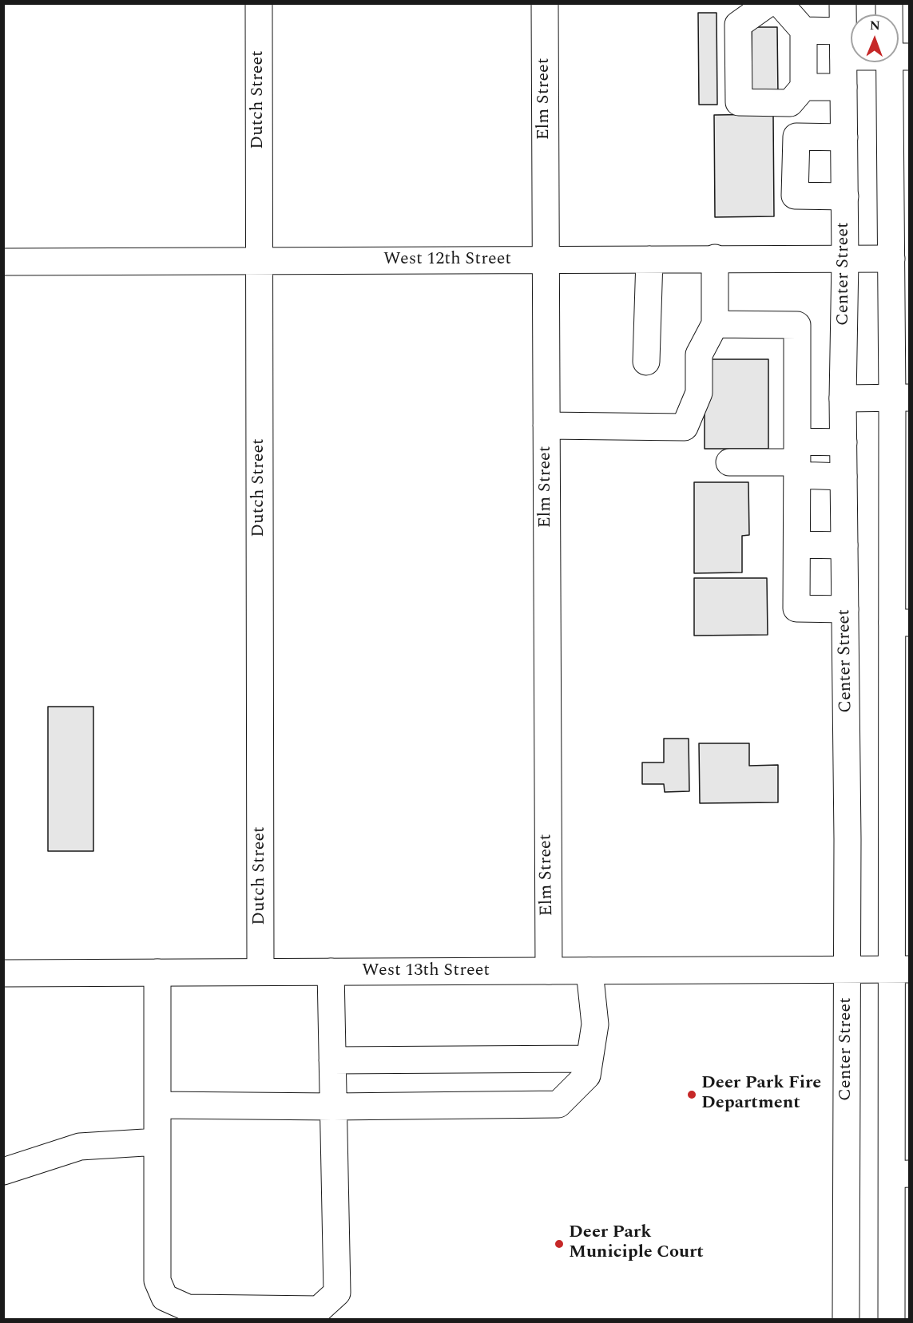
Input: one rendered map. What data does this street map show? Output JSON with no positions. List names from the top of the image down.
{
  "streets": {
    "main road": [
      "Elm Street",
      "Dutch Street",
      "West 12th Street",
      "Center Street",
      "West 13th Street"
    ]
  },
  "crossings": [
    ["Elm Street", "West 12th Street"],
    ["Elm Street", "West 13th Street"],
    ["Dutch Street", "West 12th Street"],
    ["Dutch Street", "West 13th Street"],
    ["West 12th Street", "Center Street"],
    ["Center Street", "West 13th Street"]
  ],
  "places": ["Deer Park Fire Department", "Deer Park Municiple Court"],
  "north": "top"
}
